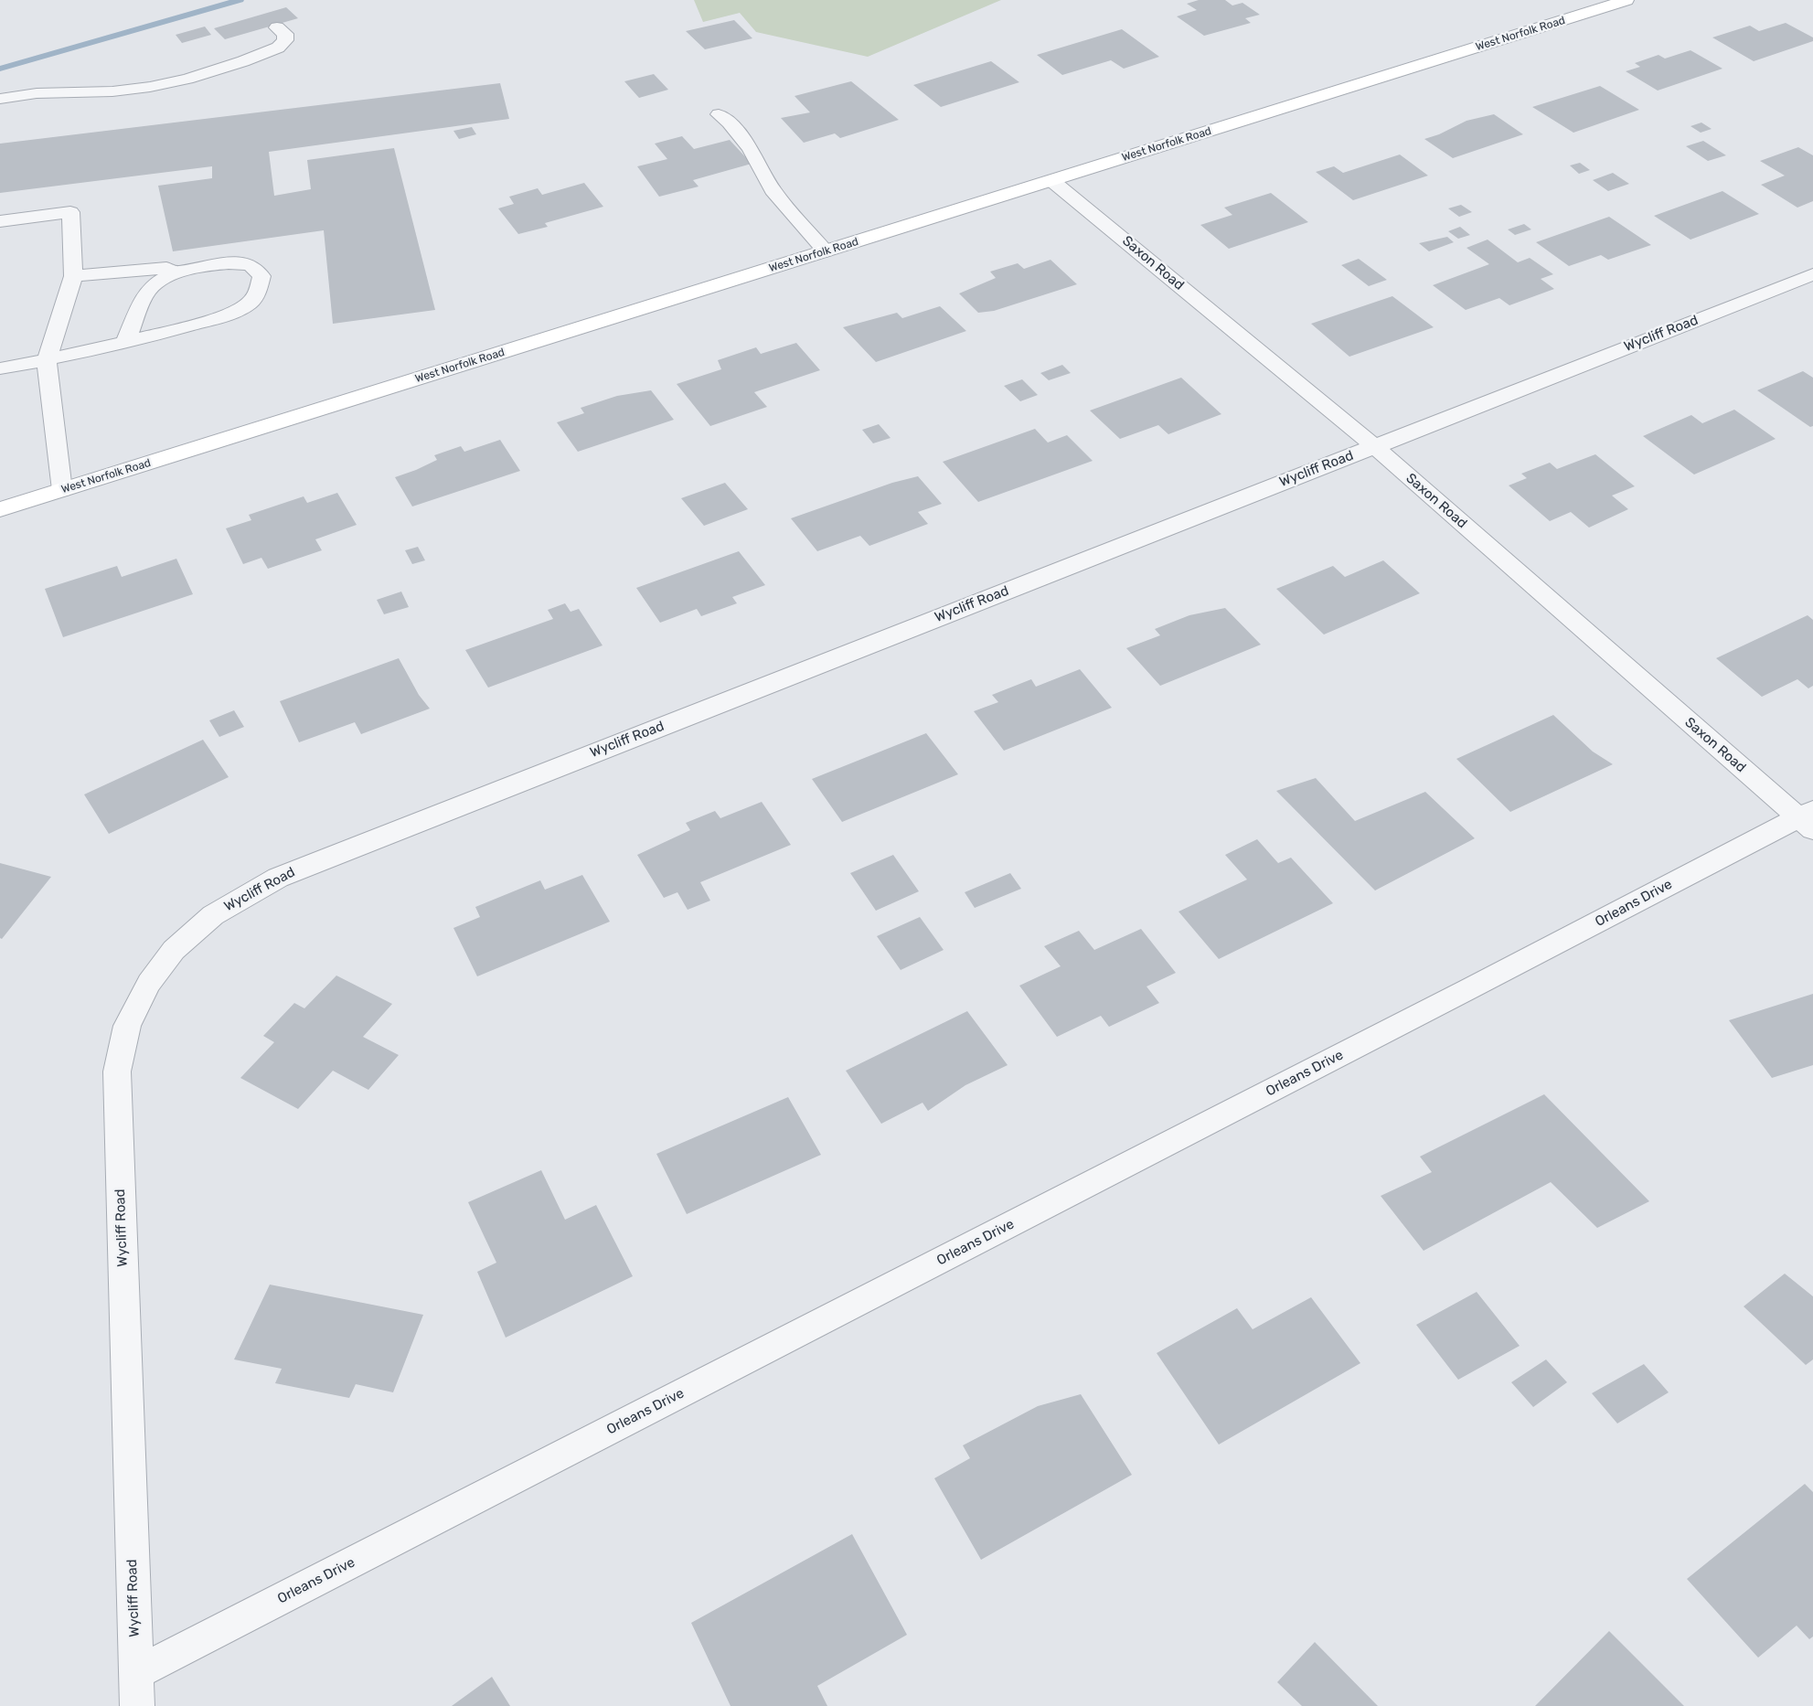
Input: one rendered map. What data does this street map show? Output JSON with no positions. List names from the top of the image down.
{
  "streets": {
    "street": [
      "West Norfolk Road",
      "Saxon Road",
      "Wycliff Road",
      "Orleans Drive"
    ]
  },
  "crossings": [
    ["West Norfolk Road", "Saxon Road"],
    ["Saxon Road", "Wycliff Road"],
    ["Saxon Road", "Orleans Drive"],
    ["Wycliff Road", "Orleans Drive"]
  ]
}
